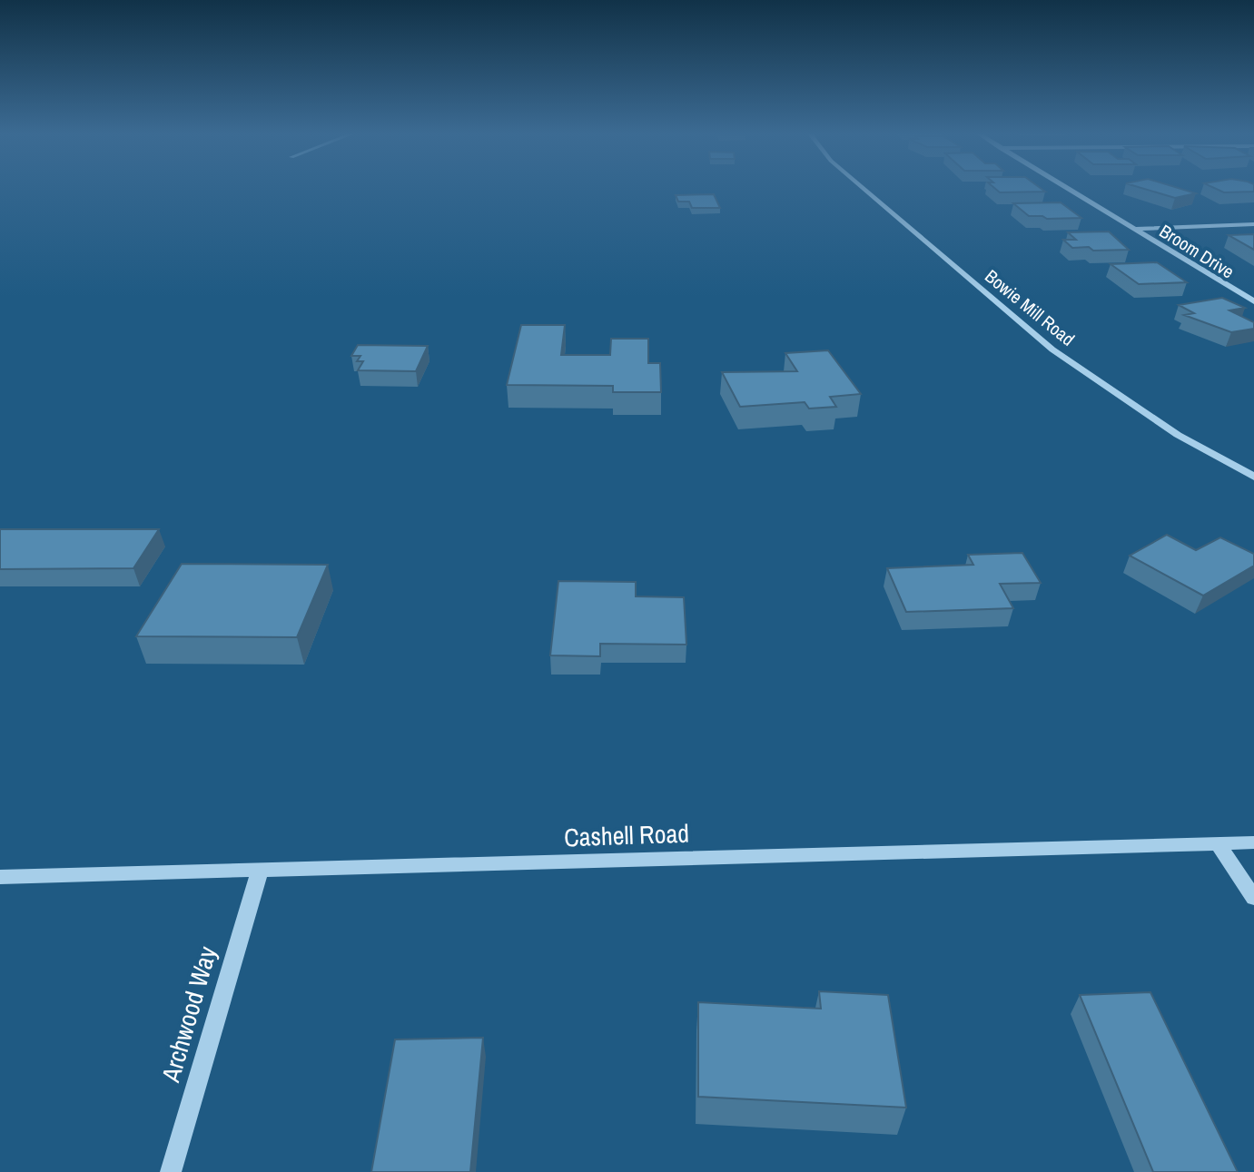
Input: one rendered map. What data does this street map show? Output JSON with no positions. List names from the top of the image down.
{
  "streets": {
    "street": [
      "Broom Drive",
      "Bowie Mill Road",
      "Cashell Road",
      "Archwood Way"
    ]
  },
  "crossings": [
    ["Cashell Road", "Archwood Way"]
  ]
}
